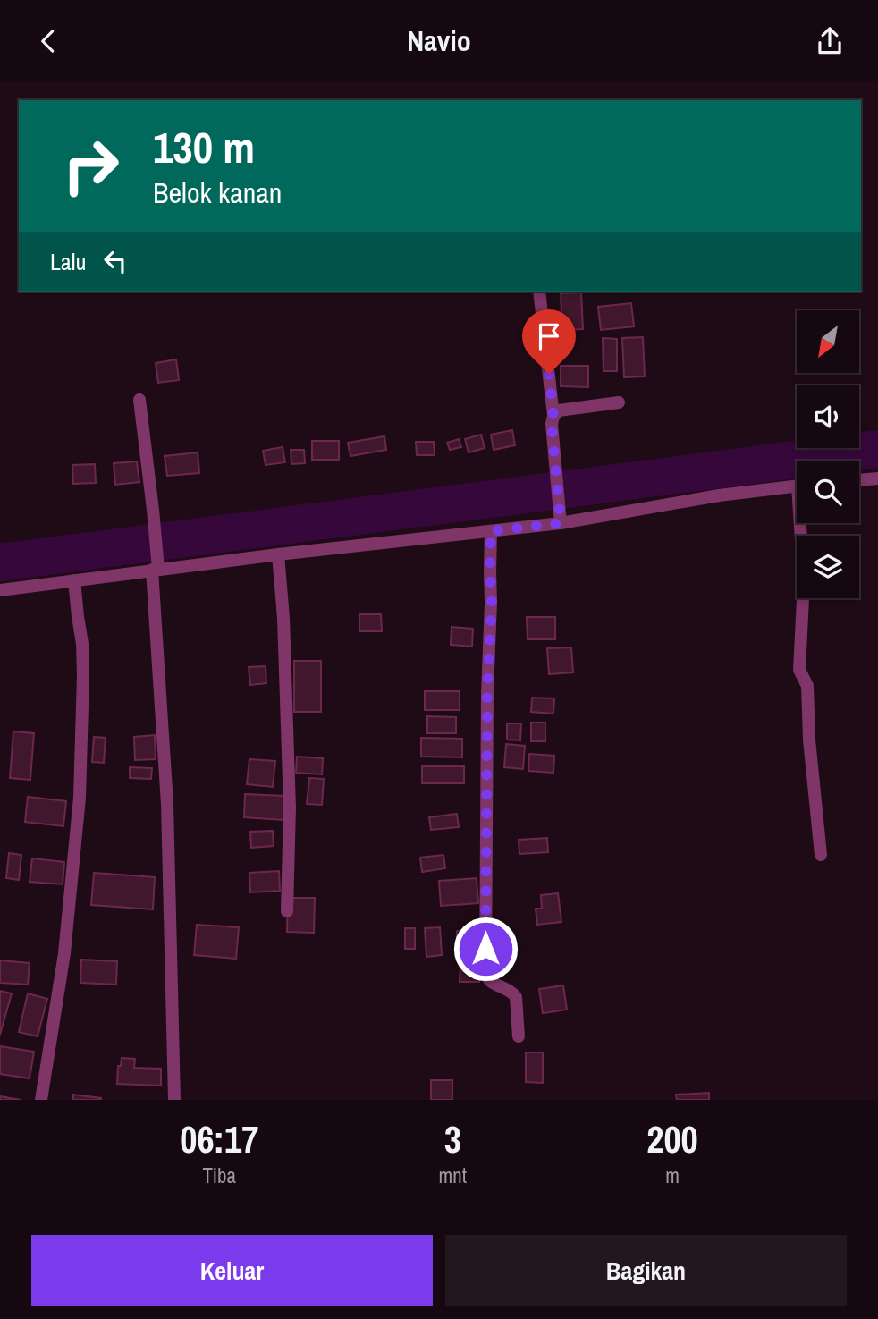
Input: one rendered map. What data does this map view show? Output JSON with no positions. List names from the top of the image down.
{
  "north": "bottom left",
  "page": {
    "header": "Navio",
    "turn": ["130 m", "Belok kanan"],
    "then": "Lalu",
    "eta": [
      "06:17",
      "Tiba",
      "3",
      "mnt",
      "200",
      "m"
    ],
    "buttons": ["Keluar", "Bagikan"]
  }
}
